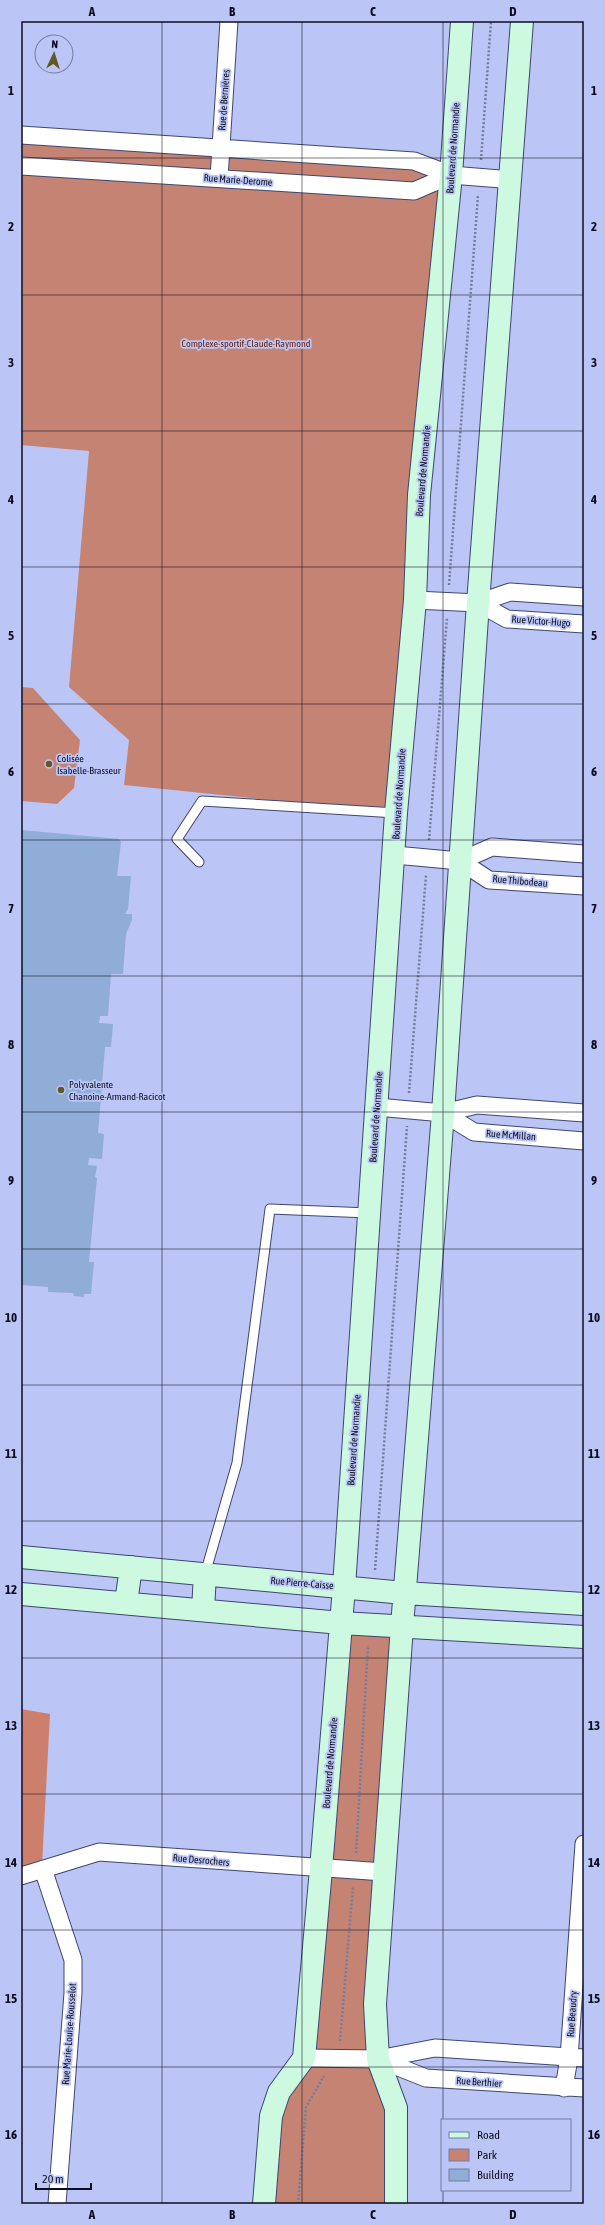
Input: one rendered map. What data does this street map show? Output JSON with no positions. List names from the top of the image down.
{
  "streets": {
    "street": [
      "Rue de Bernières",
      "Boulevard de Normandie",
      "Rue Marie-Derome",
      "Rue Victor-Hugo",
      "Rue Thibodeau",
      "Rue McMillan",
      "Rue Pierre-Caisse",
      "Rue Desrochers",
      "Rue Beaudry",
      "Rue Marie-Louise-Rousselot",
      "Rue Berthier"
    ]
  },
  "crossings": [
    ["Rue de Bernières", "Rue Marie-Derome"],
    ["Boulevard de Normandie", "Rue Marie-Derome"],
    ["Boulevard de Normandie", "Rue Victor-Hugo"],
    ["Boulevard de Normandie", "Rue Thibodeau"],
    ["Boulevard de Normandie", "Rue McMillan"],
    ["Boulevard de Normandie", "Rue Pierre-Caisse"],
    ["Boulevard de Normandie", "Rue Desrochers"],
    ["Boulevard de Normandie", "Rue Berthier"],
    ["Rue Desrochers", "Rue Marie-Louise-Rousselot"],
    ["Rue Beaudry", "Rue Berthier"]
  ],
  "parks": ["Complexe-sportif-Claude-Raymond"],
  "places": ["Colisée Isabelle-Brasseur", "Polyvalente Chanoine-Armand-Racicot"],
  "legend": ["Road", "Park", "Building"],
  "scale_bar": "20 m",
  "north": "top",
  "grid": {
    "columns": [
      "A",
      "B",
      "C",
      "D"
    ],
    "rows": [
      "1",
      "2",
      "3",
      "4",
      "5",
      "6",
      "7",
      "8",
      "9",
      "10",
      "11",
      "12",
      "13",
      "14",
      "15",
      "16"
    ]
  }
}
